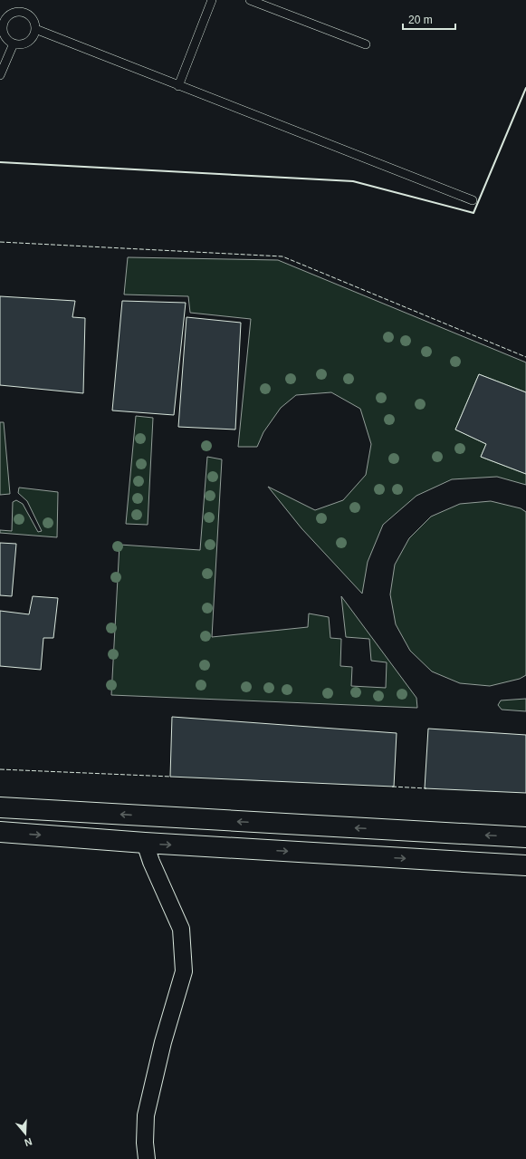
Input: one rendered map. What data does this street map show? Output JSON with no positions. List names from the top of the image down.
{
  "scale_bar": "20 m",
  "north": "bottom"
}
